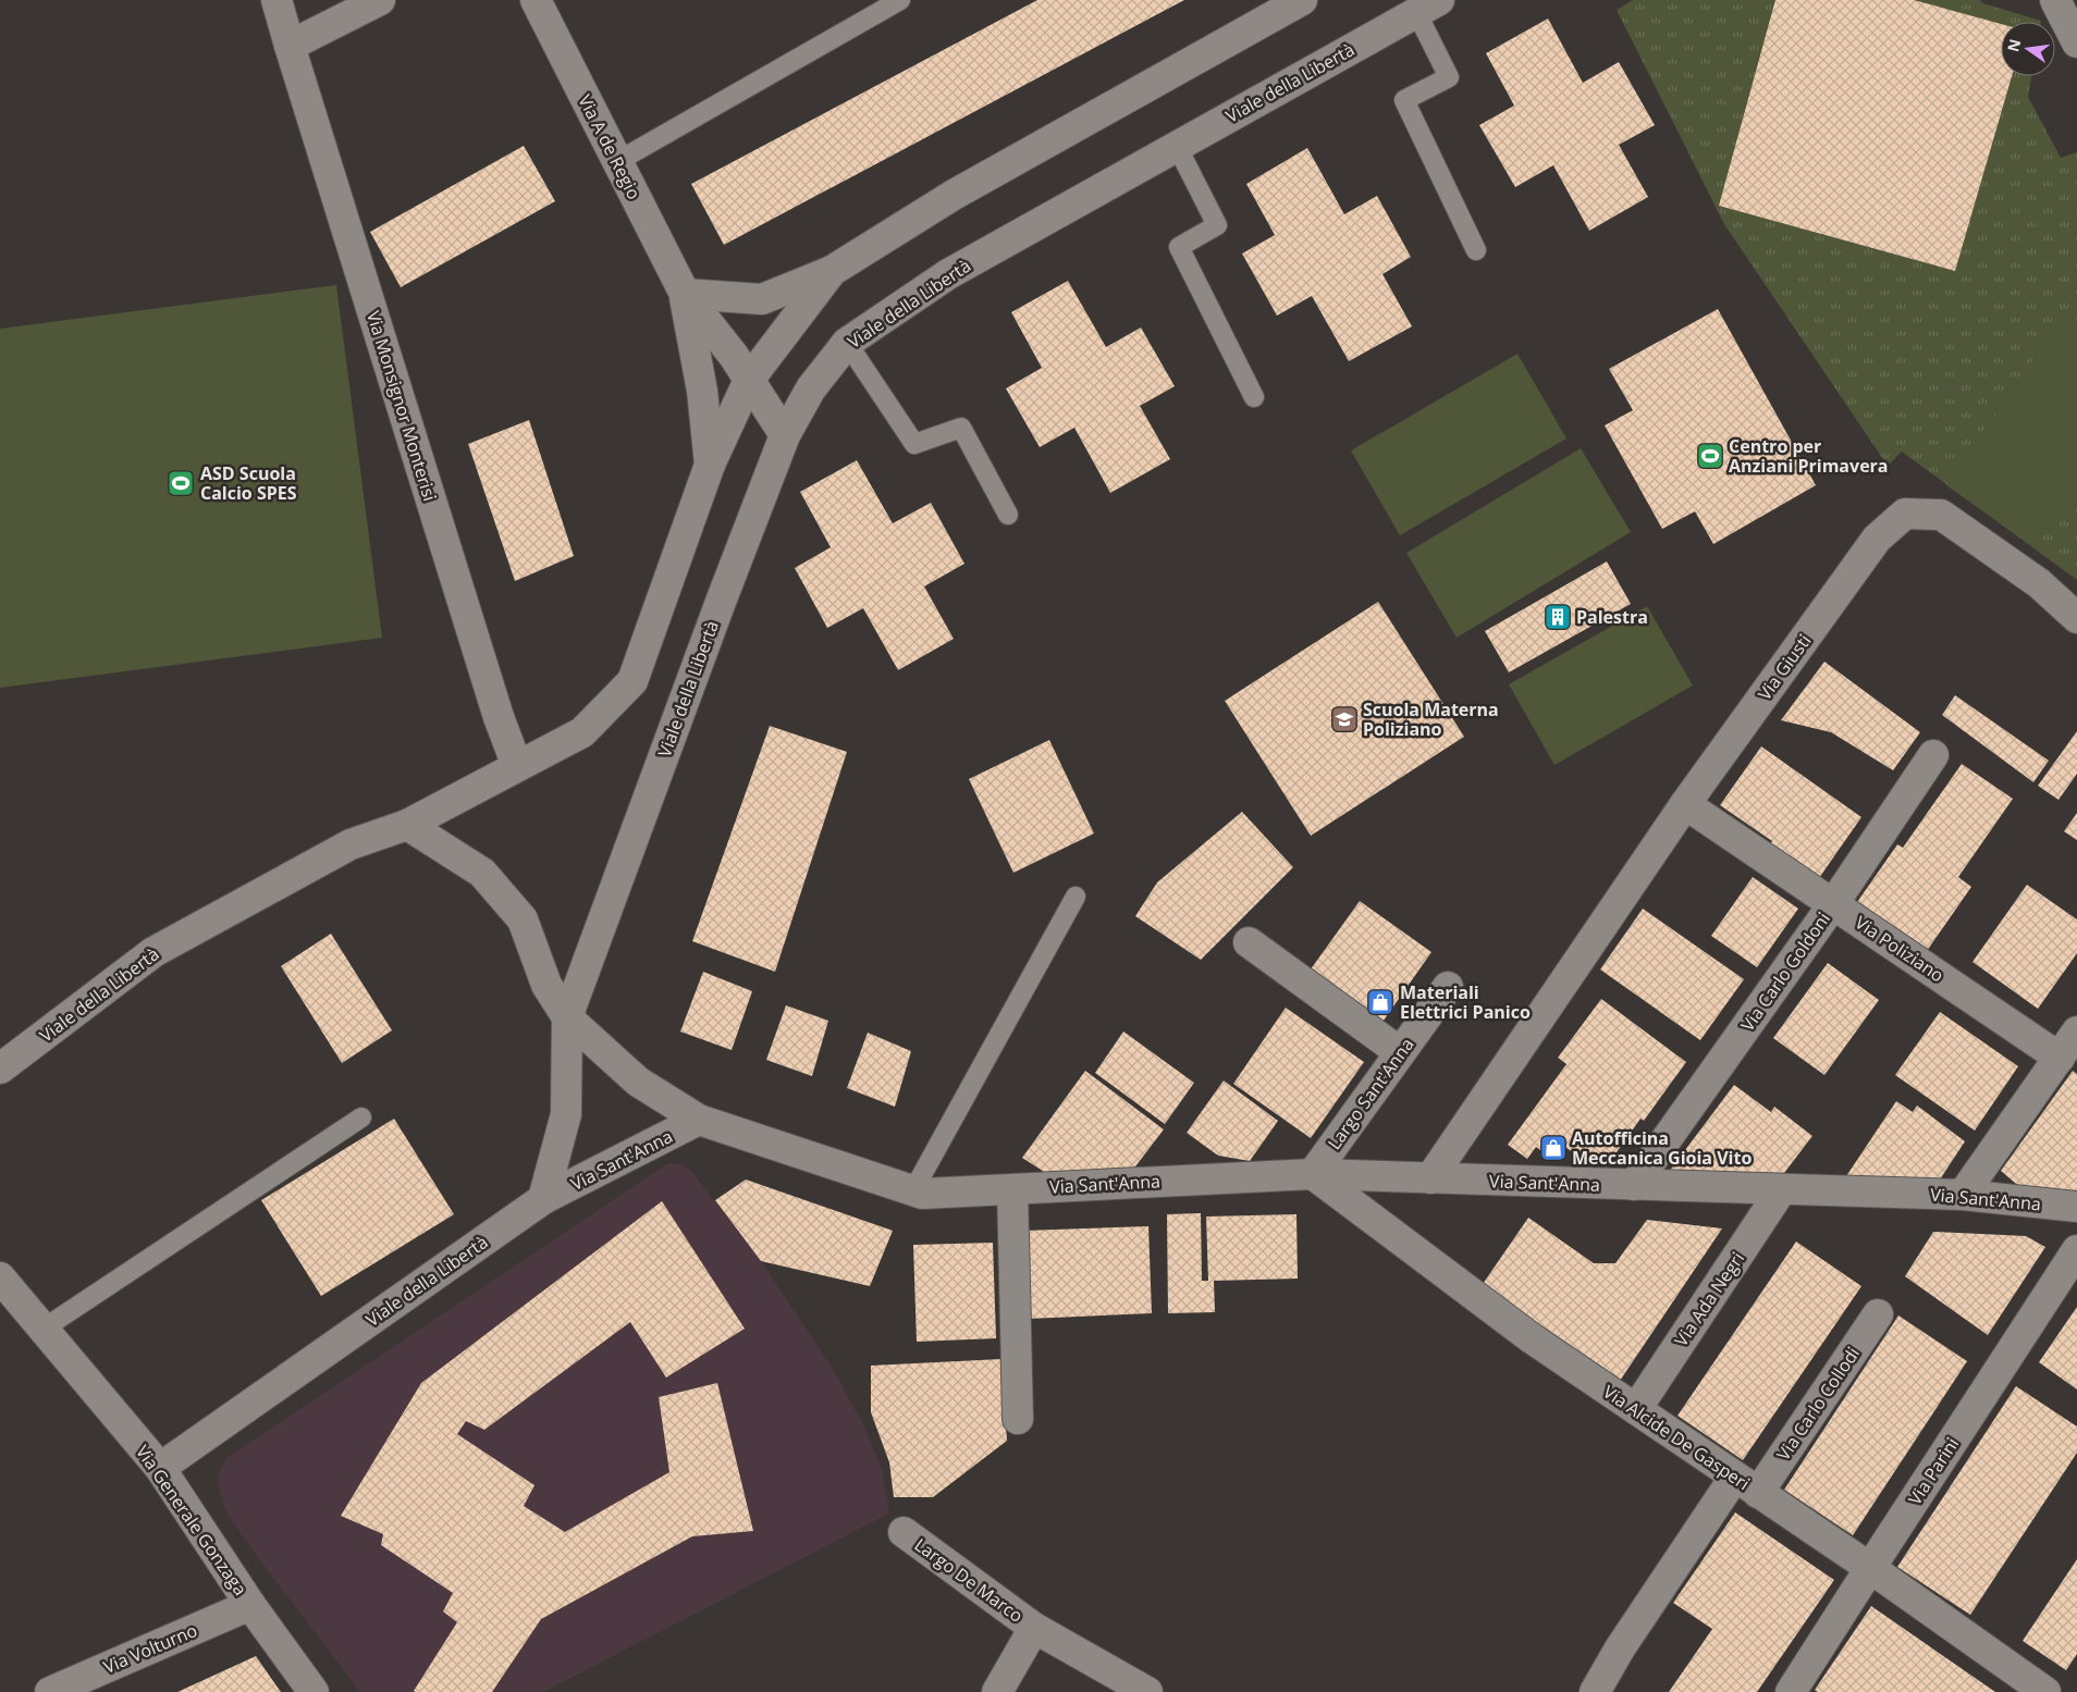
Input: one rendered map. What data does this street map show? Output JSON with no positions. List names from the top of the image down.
{
  "streets": {
    "street": [
      "Viale della Libertà",
      "Via A de Regio",
      "Via Monsignor Monterisi",
      "Via Giusti",
      "Via Poliziano",
      "Via Carlo Goldoni",
      "Largo Sant'Anna",
      "Via Sant'Anna",
      "Via Ada Negri",
      "Via Carlo Collodi",
      "Via Alcide De Gasperi",
      "Via Parini",
      "Via Generale Gonzaga",
      "Largo De Marco",
      "Via Volturno"
    ]
  },
  "crossings": [
    ["Viale della Libertà", "Via A de Regio"],
    ["Viale della Libertà", "Via Monsignor Monterisi"],
    ["Viale della Libertà", "Via Sant'Anna"],
    ["Viale della Libertà", "Via Generale Gonzaga"],
    ["Via Giusti", "Via Poliziano"],
    ["Via Giusti", "Via Sant'Anna"],
    ["Via Poliziano", "Via Carlo Goldoni"],
    ["Via Carlo Goldoni", "Via Sant'Anna"],
    ["Largo Sant'Anna", "Via Sant'Anna"],
    ["Largo Sant'Anna", "Via Alcide De Gasperi"],
    ["Via Sant'Anna", "Via Ada Negri"],
    ["Via Sant'Anna", "Via Alcide De Gasperi"],
    ["Via Ada Negri", "Via Alcide De Gasperi"],
    ["Via Carlo Collodi", "Via Alcide De Gasperi"],
    ["Via Alcide De Gasperi", "Via Parini"],
    ["Via Generale Gonzaga", "Via Volturno"]
  ],
  "places": {
    "sports": ["Centro per Anziani Primavera", "ASD Scuola Calcio SPES"],
    "building": ["Palestra"],
    "school or university": ["Scuola Materna Poliziano"],
    "shop": ["Materiali Elettrici Panico", "Autofficina Meccanica Gioia Vito"]
  },
  "north": "left"
}
